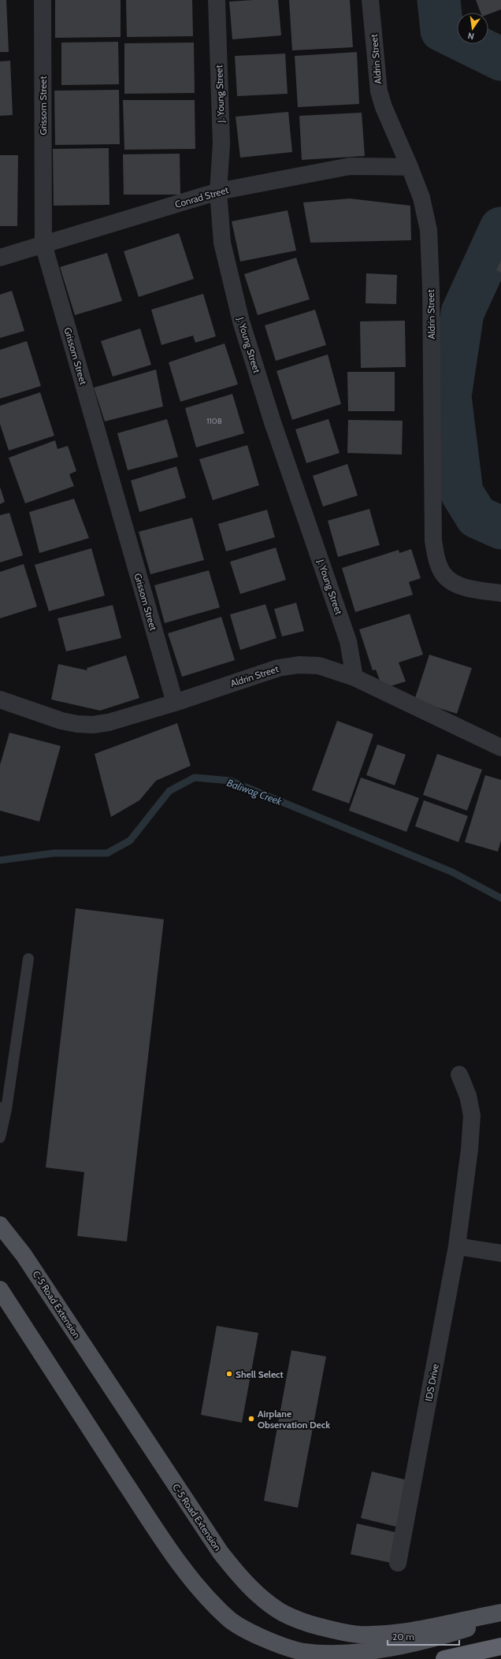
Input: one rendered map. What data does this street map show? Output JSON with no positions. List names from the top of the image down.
{
  "streets": {
    "main road": ["C-5 Road Extension"],
    "street": [
      "Aldrin Street",
      "J. Young Street",
      "Grissom Street",
      "Conrad Street",
      "IDS Drive"
    ]
  },
  "crossings": [
    ["Aldrin Street", "J. Young Street"],
    ["Aldrin Street", "Grissom Street"],
    ["Aldrin Street", "Conrad Street"],
    ["J. Young Street", "Conrad Street"],
    ["Grissom Street", "Conrad Street"]
  ],
  "water": ["Baliwag Creek"],
  "places": ["Shell Select", "Airplane Observation Deck"],
  "house_numbers": ["1108"],
  "scale_bar": "20 m",
  "north": "bottom"
}
